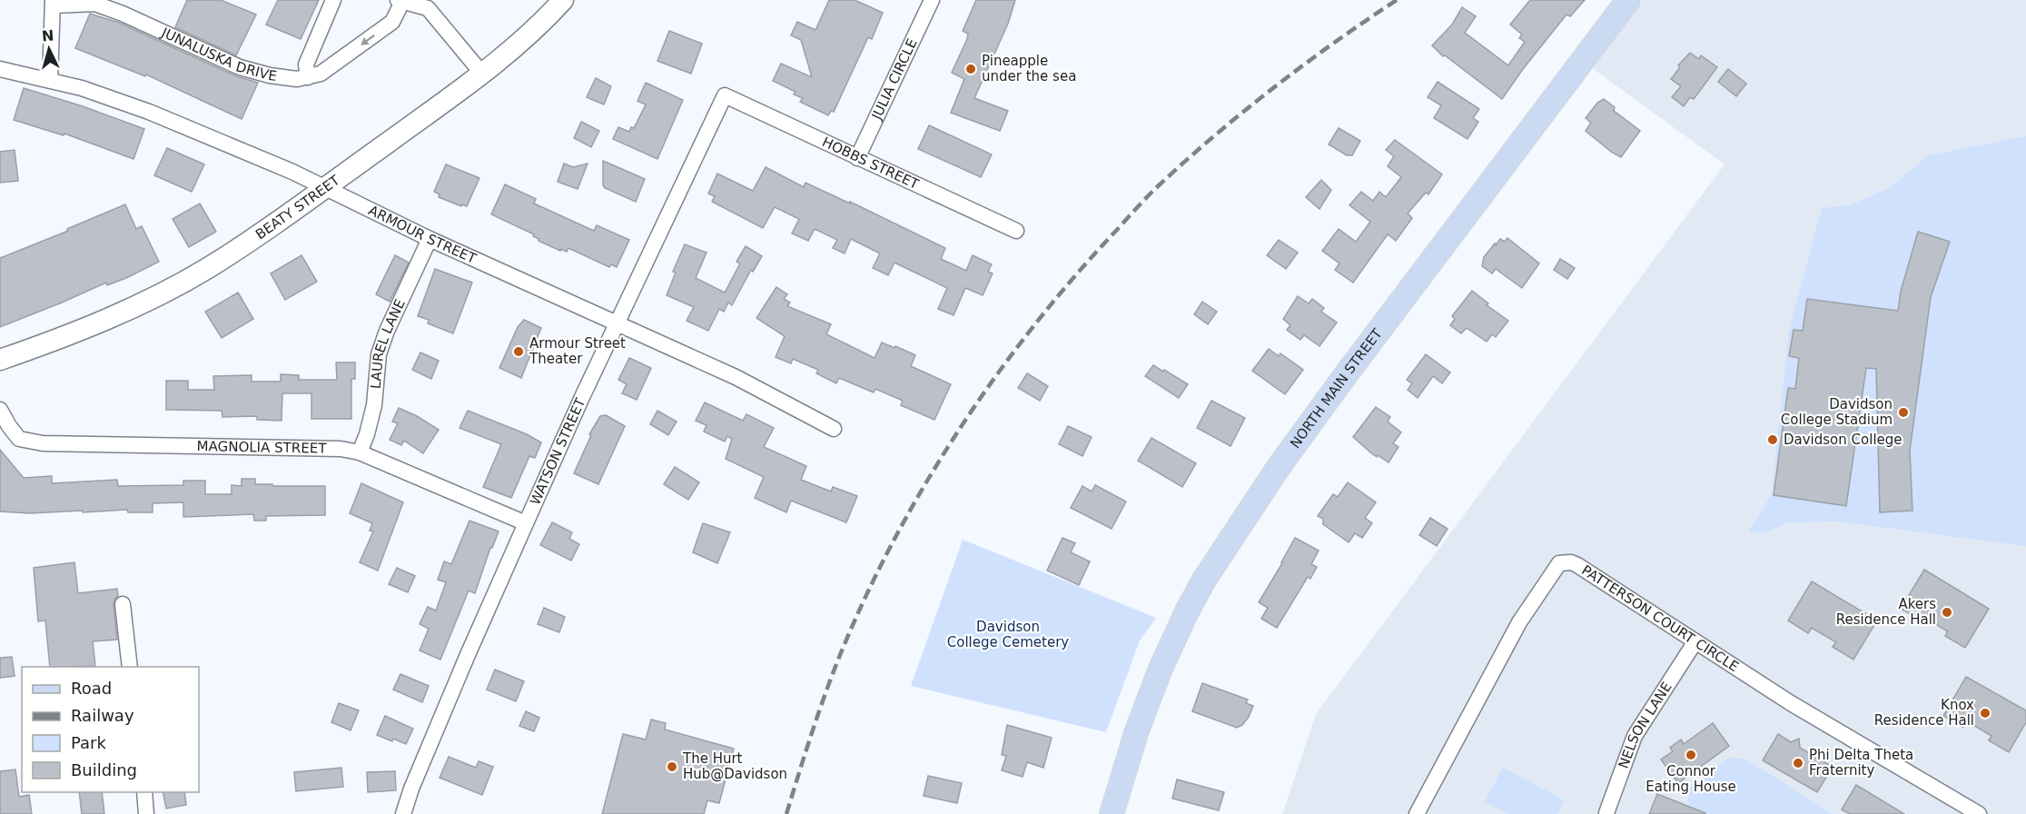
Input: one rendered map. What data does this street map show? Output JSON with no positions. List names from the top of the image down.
{
  "streets": {
    "main road": ["NORTH MAIN STREET"],
    "street": [
      "JUNALUSKA DRIVE",
      "JULIA CIRCLE",
      "HOBBS STREET",
      "BEATY STREET",
      "ARMOUR STREET",
      "LAUREL LANE",
      "MAGNOLIA STREET",
      "WATSON STREET",
      "PATTERSON COURT CIRCLE",
      "NELSON LANE"
    ]
  },
  "crossings": [
    ["JULIA CIRCLE", "HOBBS STREET"],
    ["HOBBS STREET", "WATSON STREET"],
    ["BEATY STREET", "ARMOUR STREET"],
    ["ARMOUR STREET", "LAUREL LANE"],
    ["ARMOUR STREET", "WATSON STREET"],
    ["LAUREL LANE", "MAGNOLIA STREET"],
    ["MAGNOLIA STREET", "WATSON STREET"],
    ["PATTERSON COURT CIRCLE", "NELSON LANE"]
  ],
  "parks": ["Davidson College Cemetery"],
  "places": [
    "Pineapple under the sea",
    "Armour Street Theater",
    "Davidson College Stadium",
    "Davidson College",
    "Akers Residence Hall",
    "Knox Residence Hall",
    "Connor Eating House",
    "Phi Delta Theta Fraternity",
    "The Hurt Hub@Davidson"
  ],
  "legend": [
    "Road",
    "Railway",
    "Park",
    "Building"
  ],
  "north": "top"
}
